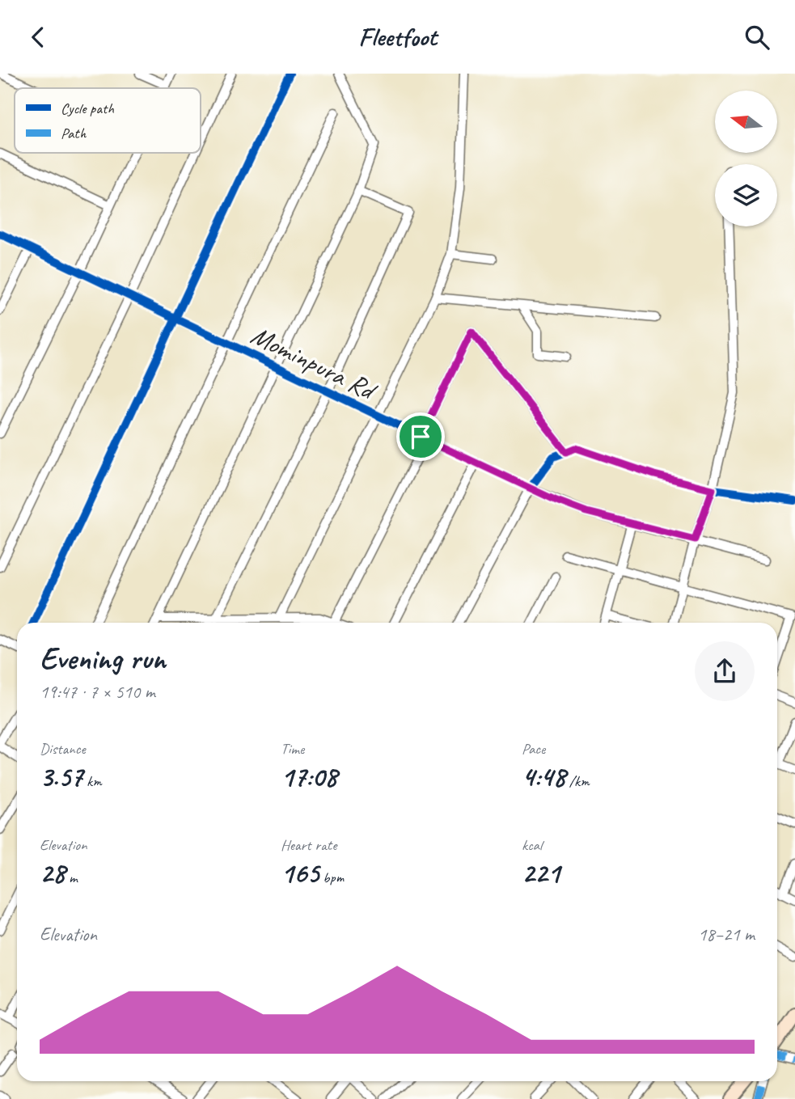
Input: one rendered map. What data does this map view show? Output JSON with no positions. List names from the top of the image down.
{
  "streets": {
    "street": ["Mominpura Rd"]
  },
  "legend": ["Cycle path", "Path"],
  "north": "left",
  "page": {
    "header": "Fleetfoot",
    "heading": ["Evening run", "19:47 · 7 × 510 m"],
    "stats": [
      ["Distance", "3.57 km"],
      ["Time", "17:08"],
      ["Pace", "4:48 /km"],
      ["Elevation", "28 m"],
      ["Heart rate", "165 bpm"],
      ["kcal", "221"]
    ],
    "chart": ["Elevation", "18–21 m"]
  }
}
